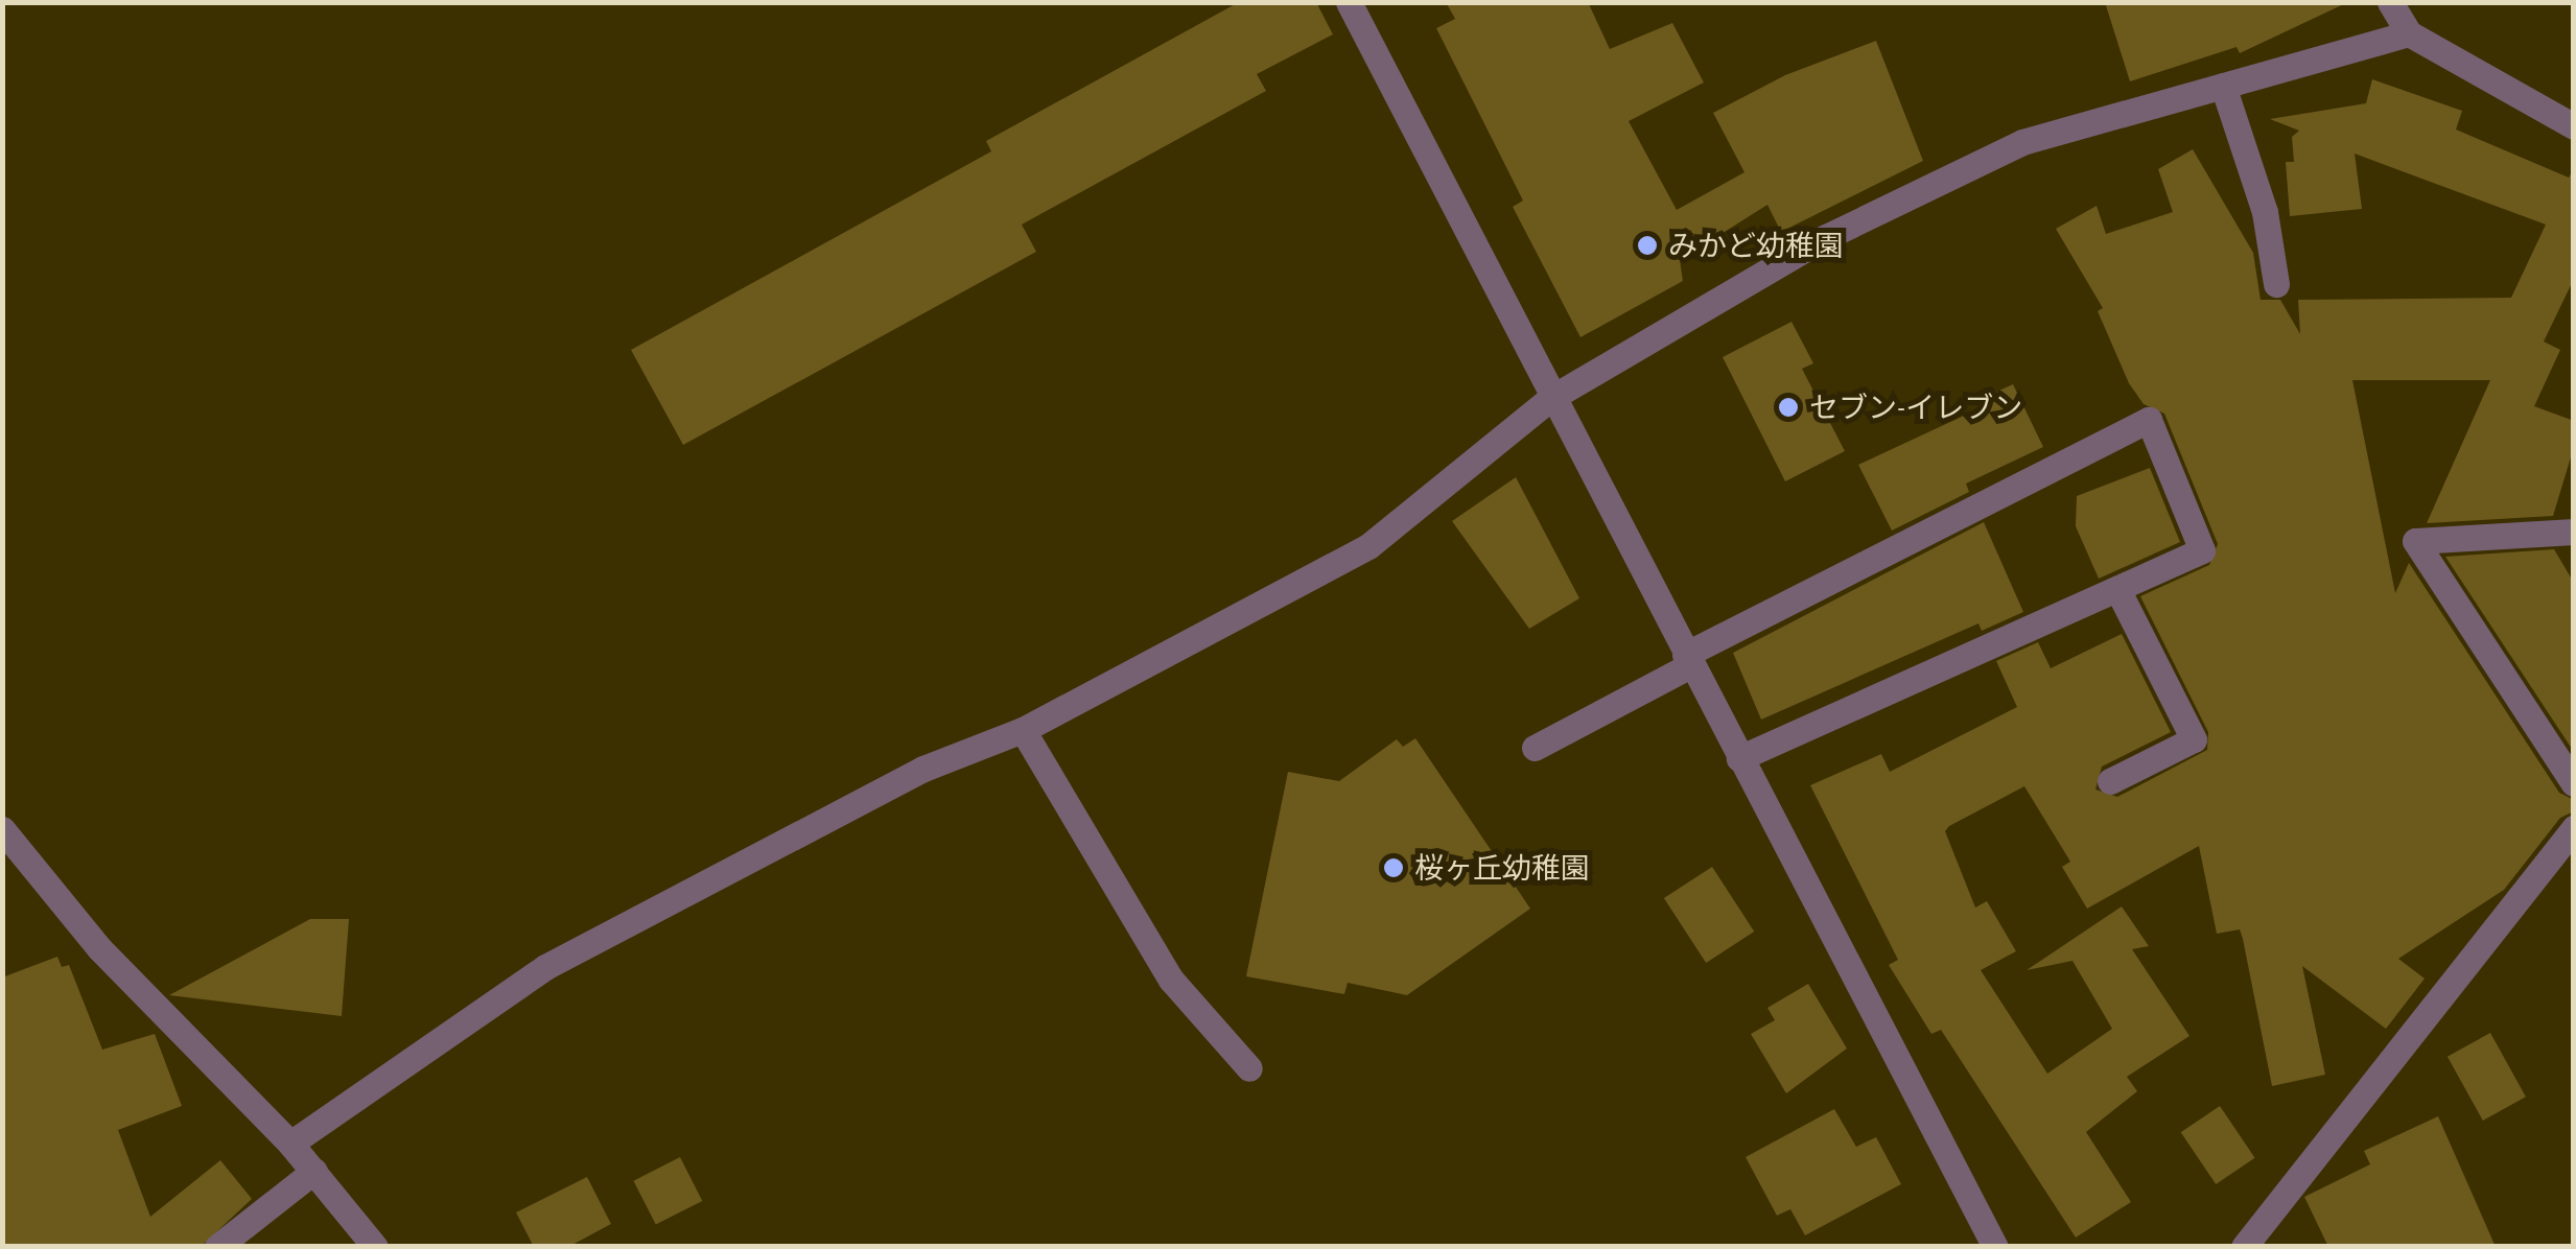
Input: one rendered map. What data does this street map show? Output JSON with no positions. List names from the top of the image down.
{
  "places": ["みかど幼稚園", "セブン-イレブン", "桜ヶ丘幼稚園"]
}
